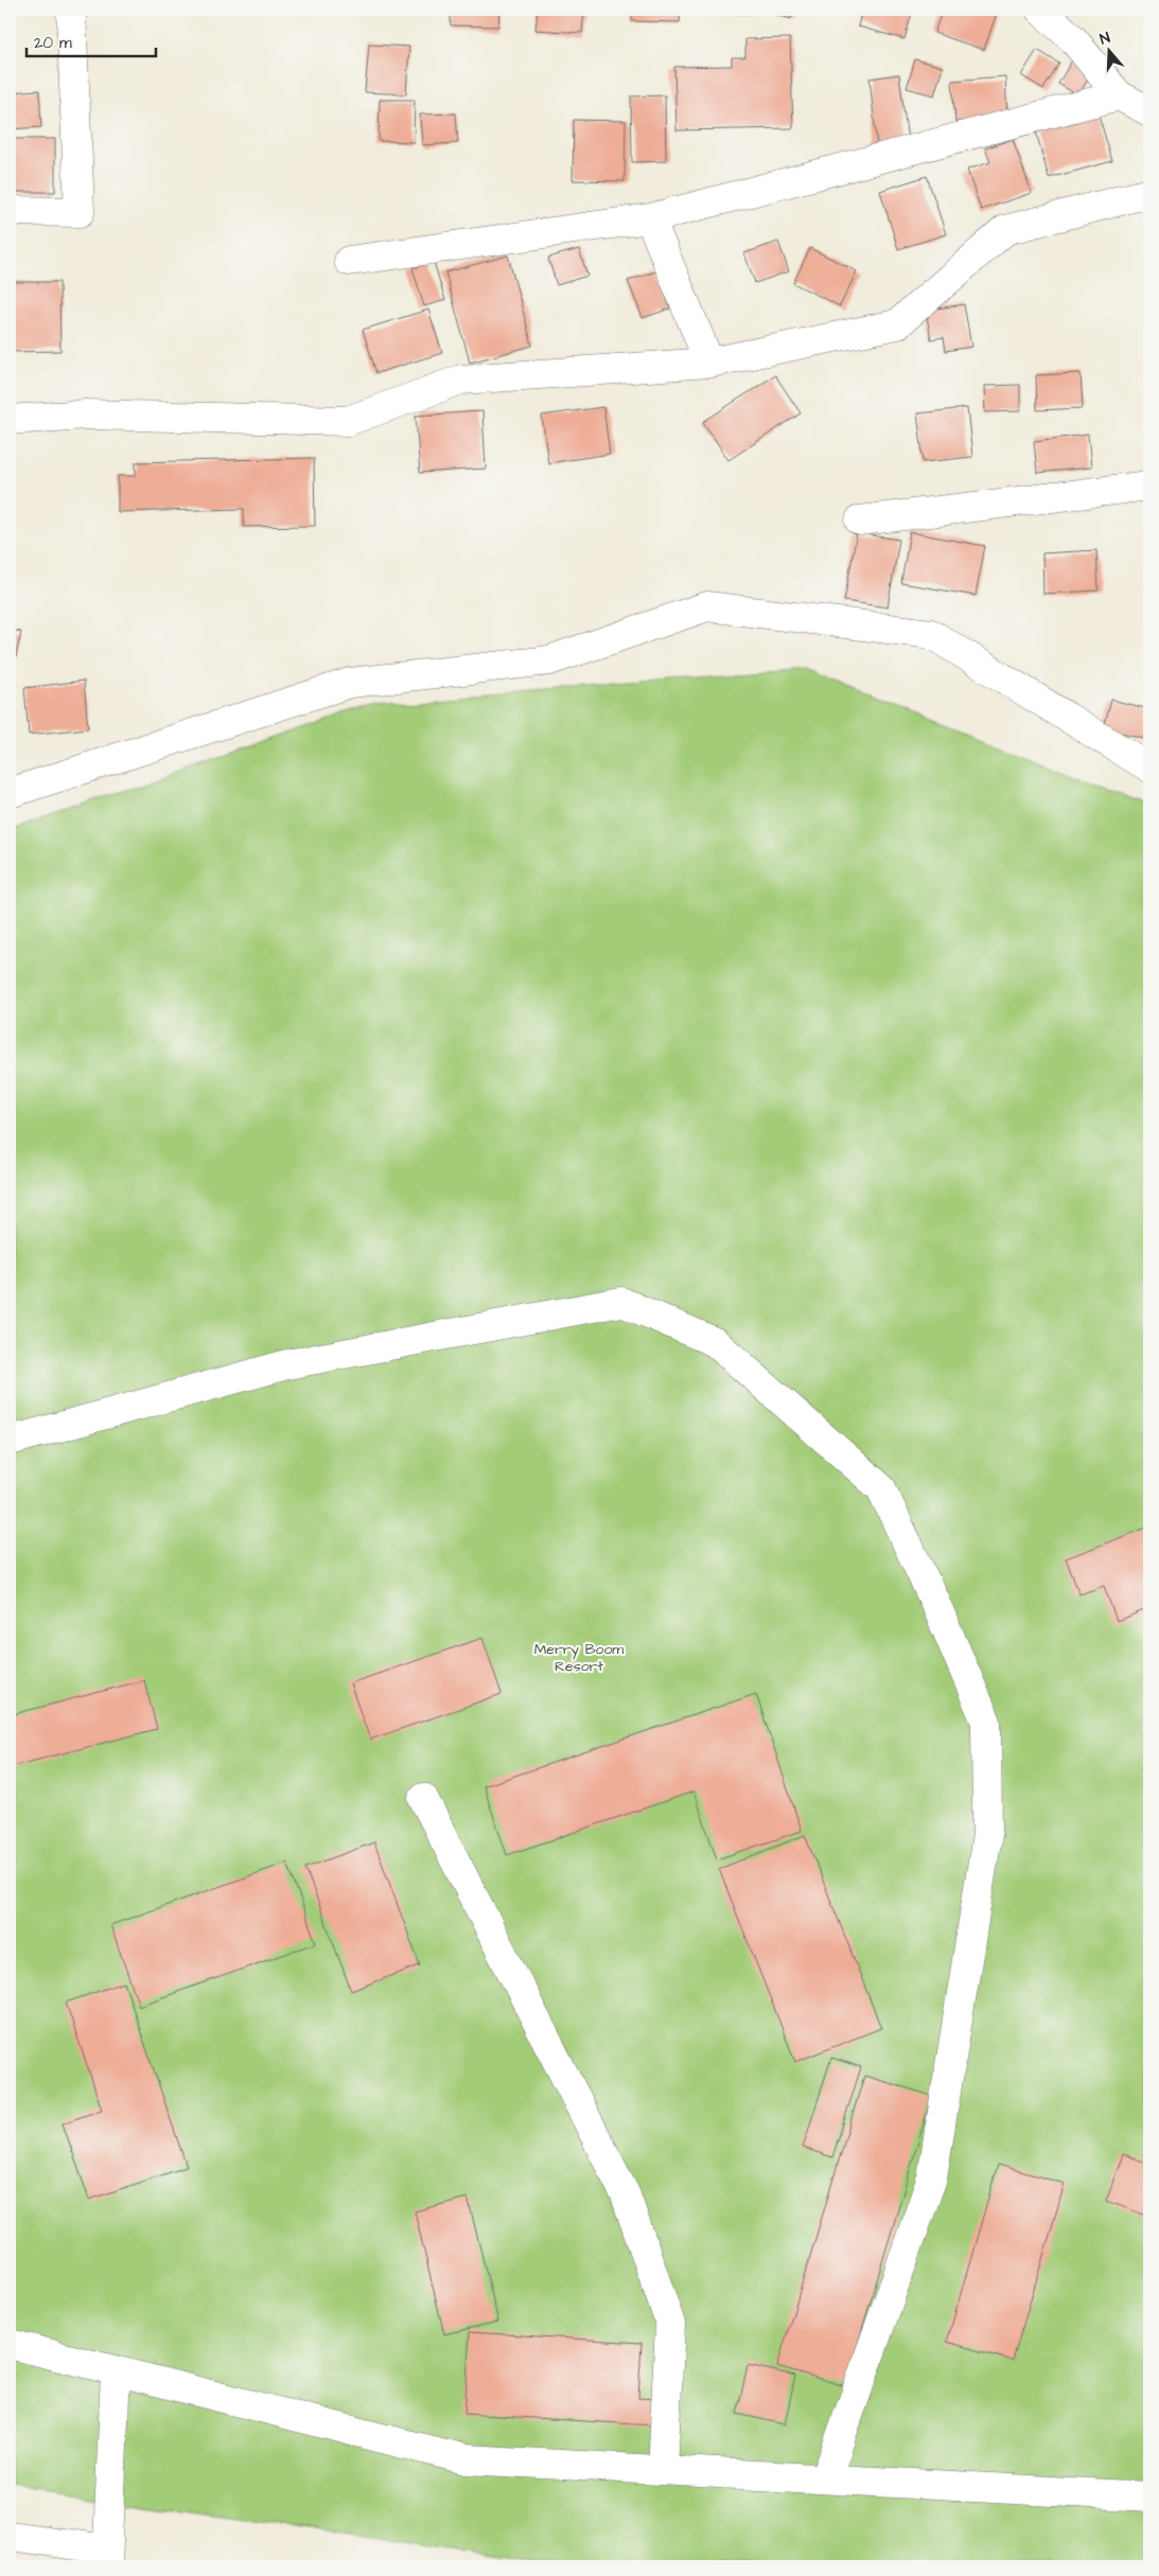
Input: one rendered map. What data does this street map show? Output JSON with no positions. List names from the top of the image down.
{
  "parks": ["Merry Boom Resort"],
  "scale_bar": "20 m",
  "north": "top"
}
